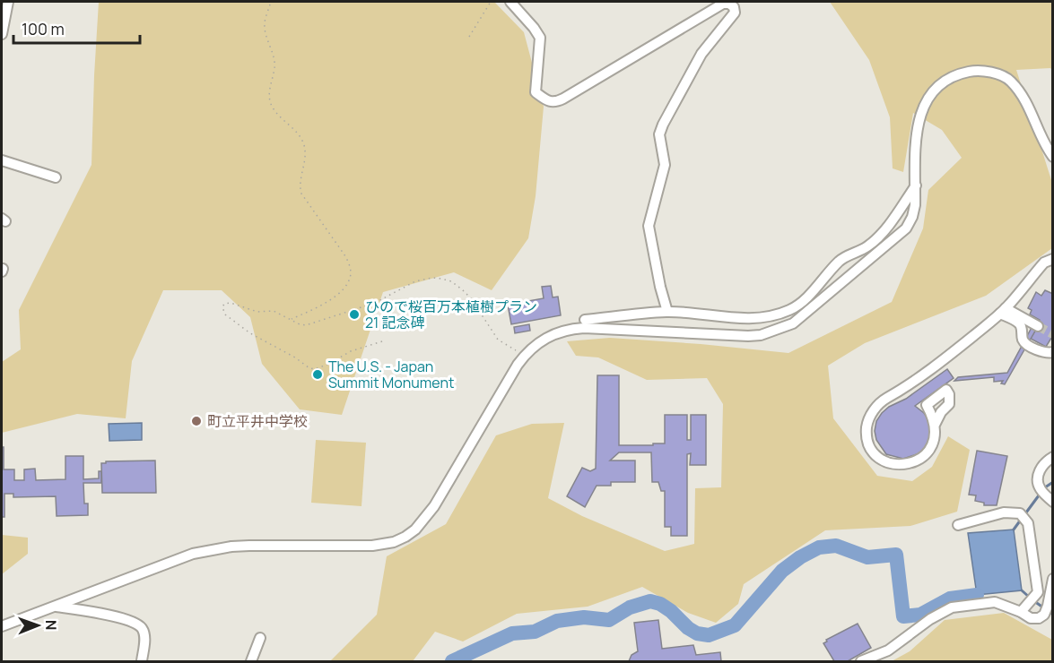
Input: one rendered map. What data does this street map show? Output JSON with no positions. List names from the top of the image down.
{
  "places": ["ひので桜百万本植樹プラン 21 記念碑", "The U.S. - Japan Summit Monument", "町立平井中学校"],
  "scale_bar": "100 m",
  "north": "right"
}
